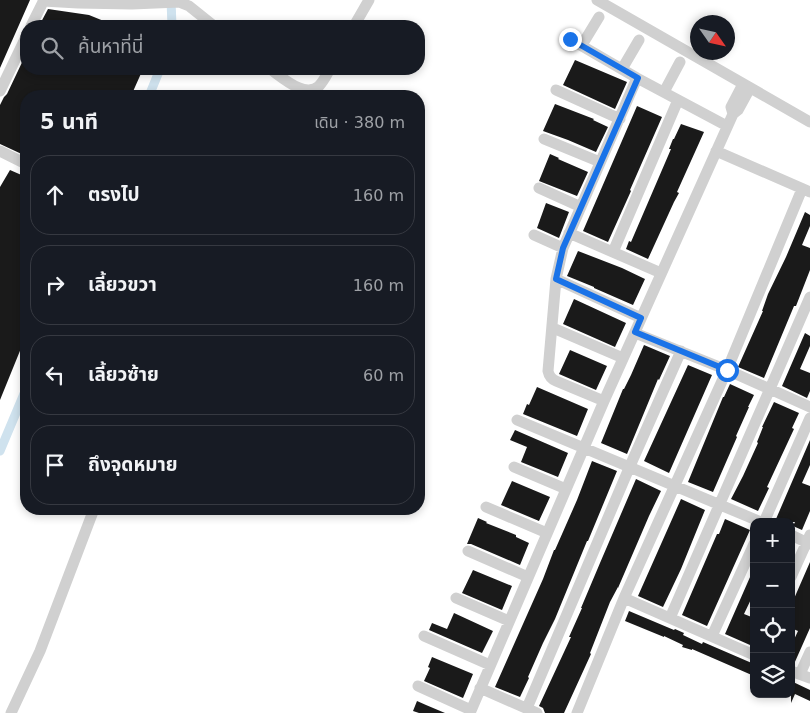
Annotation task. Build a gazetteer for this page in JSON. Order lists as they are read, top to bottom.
{
  "north": "bottom right",
  "page": {
    "search": "ค้นหาที่นี่",
    "heading": ["5 นาที", "เดิน · 380 m"],
    "list": [
      ["ตรงไป", "160 m"],
      ["เลี้ยวขวา", "160 m"],
      ["เลี้ยวซ้าย", "60 m"],
      "ถึงจุดหมาย"
    ],
    "map_buttons": ["+", "−"]
  }
}
